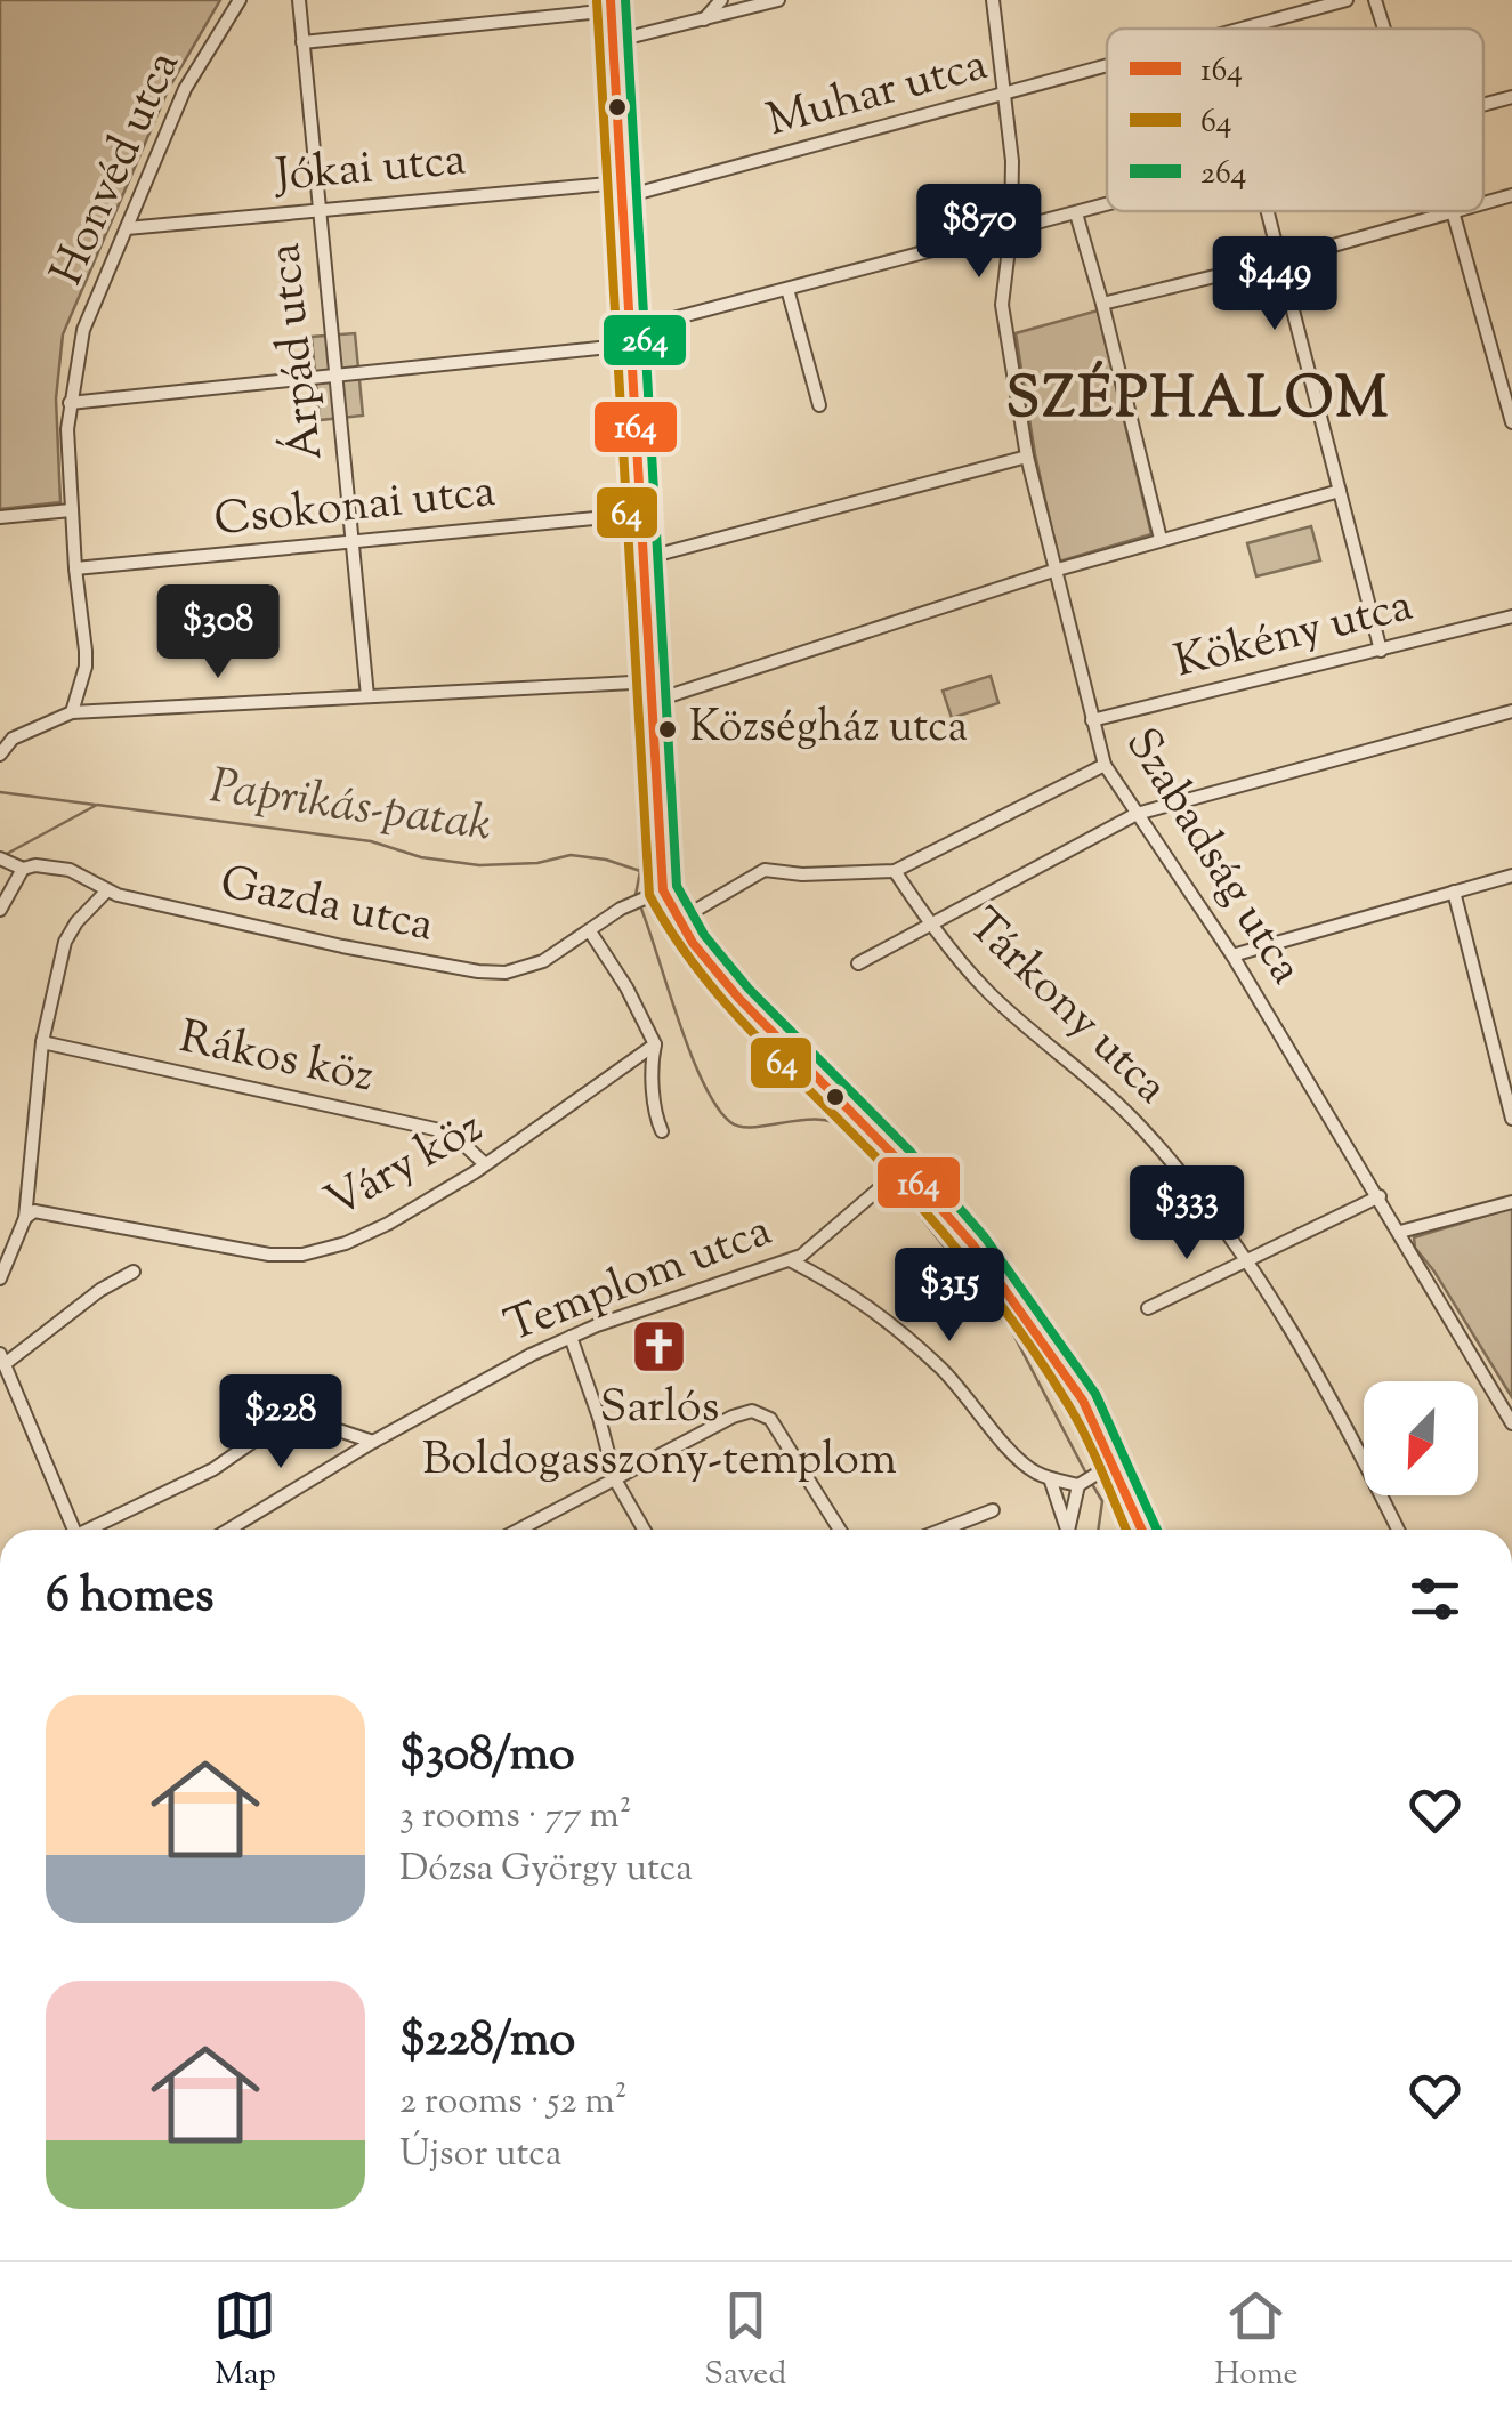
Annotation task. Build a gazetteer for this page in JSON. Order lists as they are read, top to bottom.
{
  "streets": {
    "street": [
      "Muhar utca",
      "Honvéd utca",
      "Jókai utca",
      "Árpád utca",
      "Csokonai utca",
      "Kökény utca",
      "Szabadság utca",
      "Gazda utca",
      "Tárkony utca",
      "Rákos köz",
      "Váry köz",
      "Templom utca"
    ]
  },
  "crossings": [
    ["Muhar utca", "Jókai utca"],
    ["Muhar utca", "Szabadság utca"],
    ["Honvéd utca", "Jókai utca"],
    ["Honvéd utca", "Csokonai utca"],
    ["Jókai utca", "Árpád utca"],
    ["Árpád utca", "Csokonai utca"],
    ["Kökény utca", "Szabadság utca"],
    ["Rákos köz", "Váry köz"]
  ],
  "districts": ["SZÉPHALOM"],
  "water": ["Paprikás-patak"],
  "places": {
    "other": ["Községház utca"],
    "church": ["Sarlós Boldogasszony-templom"]
  },
  "lines": ["transit line 164", "transit line 264", "transit line 64"],
  "legend": ["164", "64", "264"],
  "north": "bottom left",
  "page": {
    "price": [
      "$870",
      "$449",
      "$308",
      "$333",
      "$315",
      "$228"
    ],
    "heading": "6 homes",
    "list": [
      {
        "name": "$308/mo",
        "note": "3 rooms · 77 m² · Dózsa György utca"
      },
      {
        "name": "$228/mo",
        "note": "2 rooms · 52 m² · Újsor utca"
      }
    ],
    "tabs": ["Map", "Saved", "Home"]
  }
}
